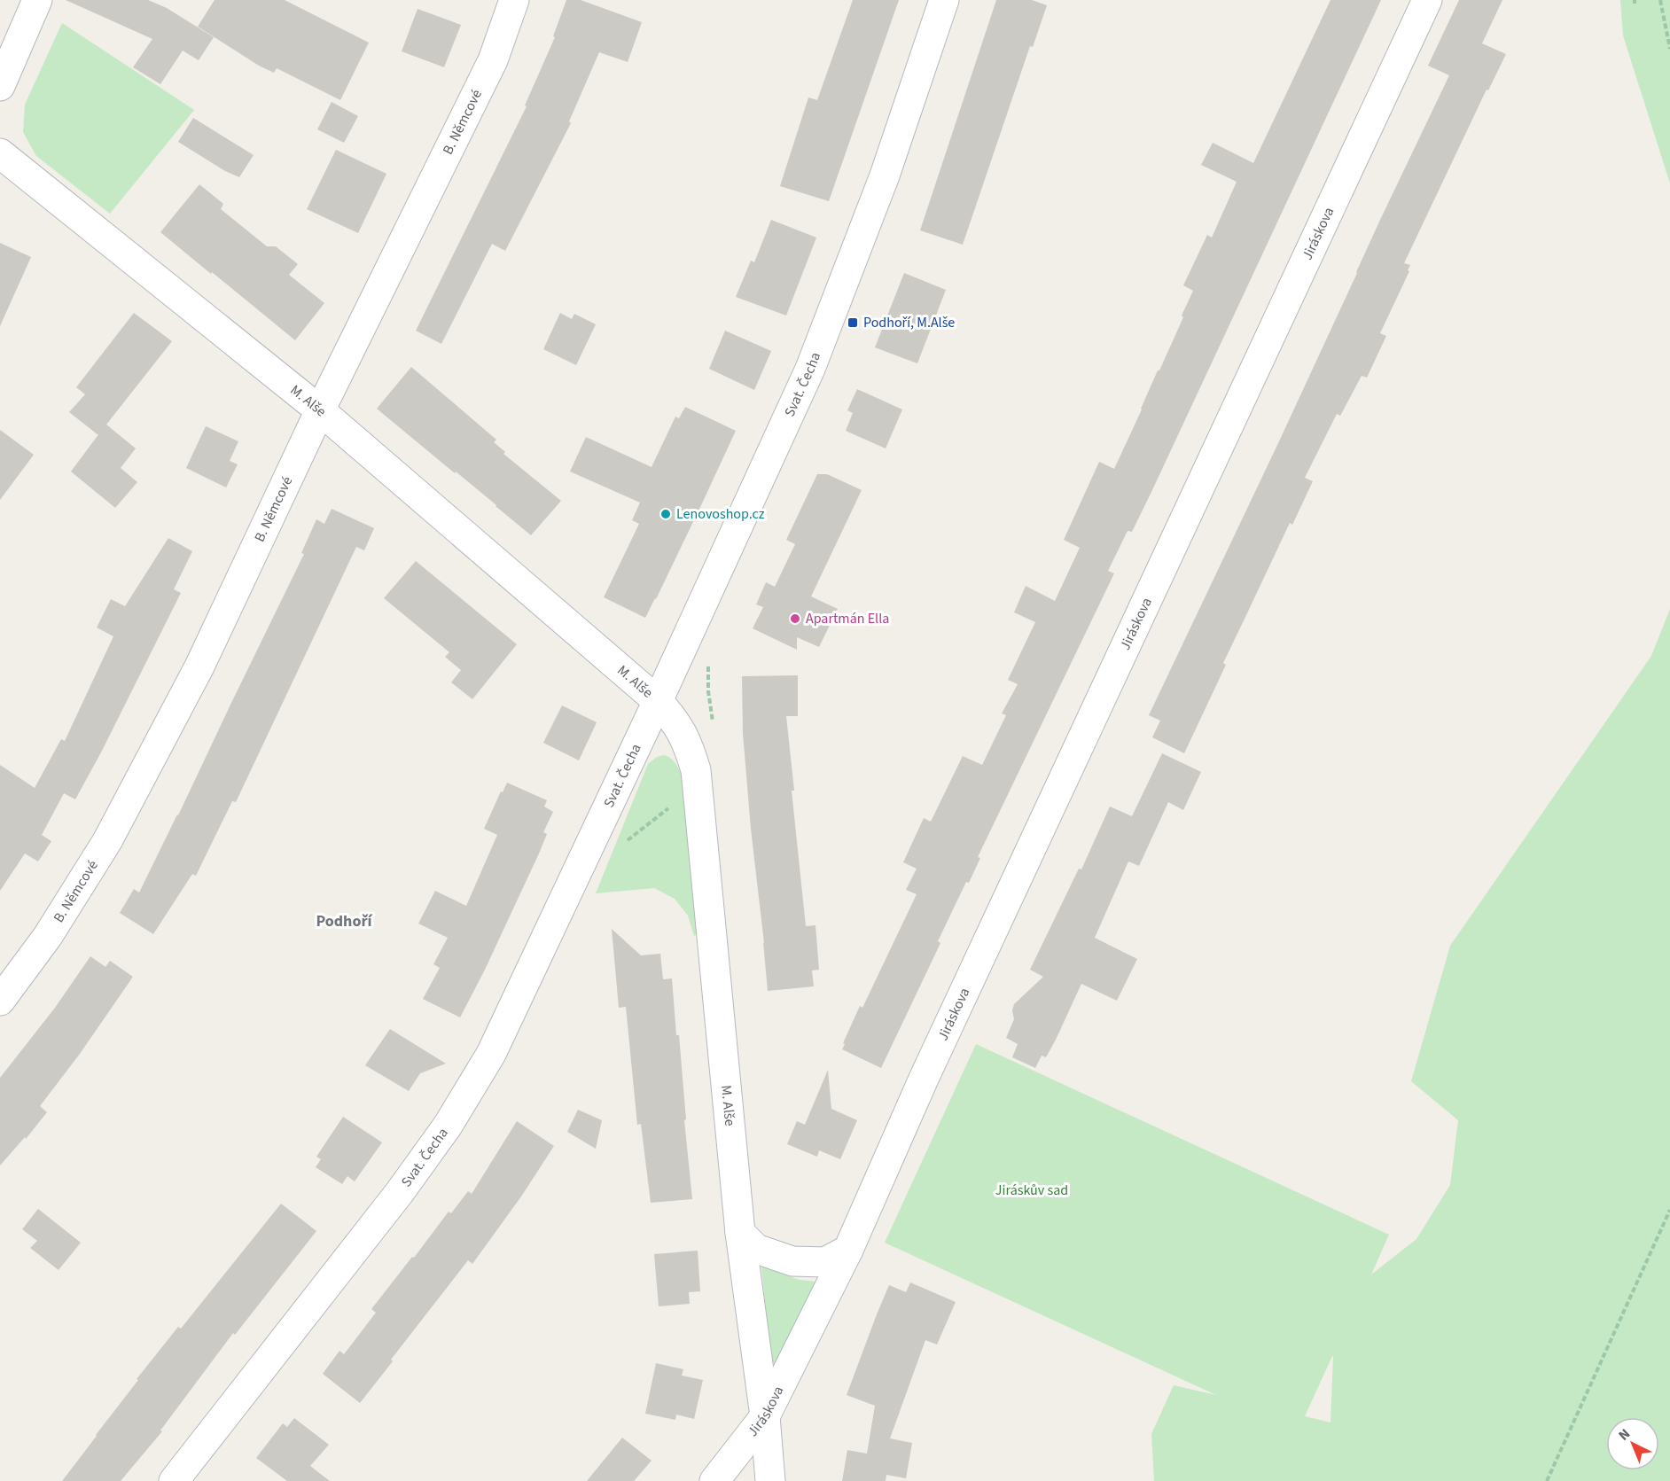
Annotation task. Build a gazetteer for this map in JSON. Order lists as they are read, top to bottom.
{
  "streets": {
    "street": [
      "B. Němcové",
      "Jiráskova",
      "Svat. Čecha",
      "M. Alše"
    ]
  },
  "crossings": [
    ["B. Němcové", "M. Alše"],
    ["Jiráskova", "M. Alše"],
    ["Svat. Čecha", "M. Alše"]
  ],
  "districts": ["Podhoří"],
  "parks": ["Jiráskův sad"],
  "places": {
    "transit": ["Podhoří, M.Alše"],
    "other": ["Lenovoshop.cz", "Apartmán Ella"]
  },
  "north": "top left"
}
